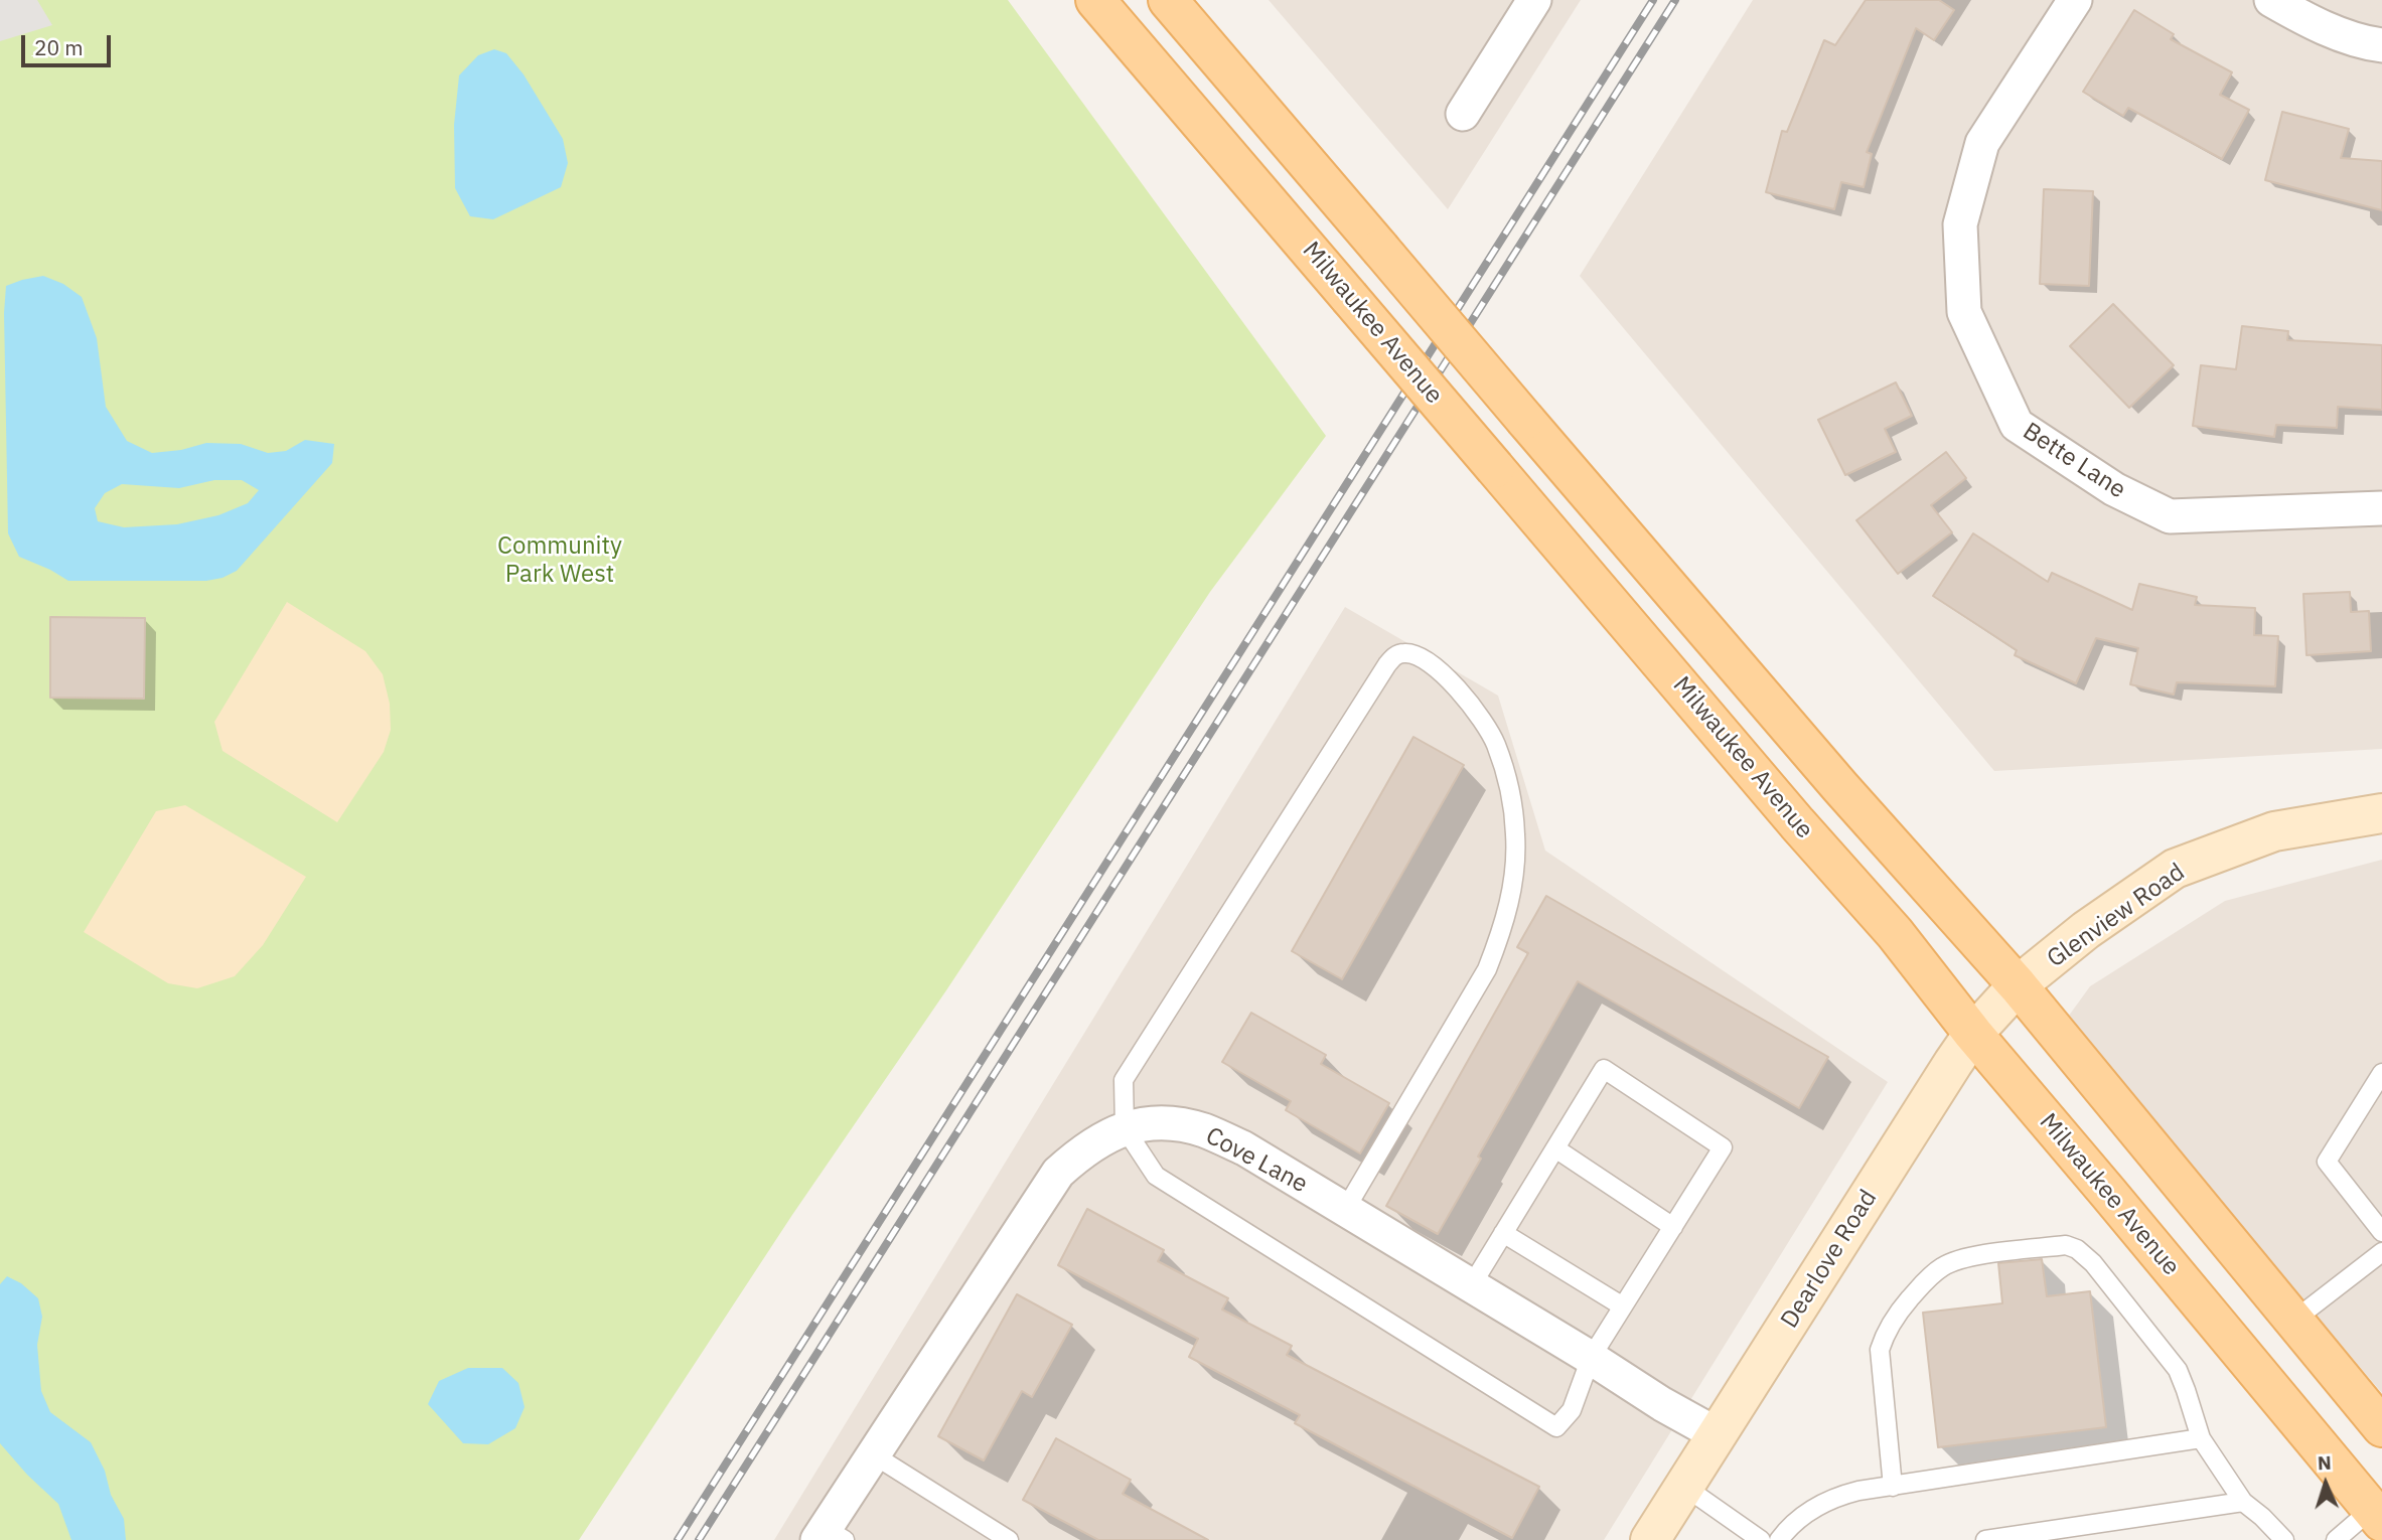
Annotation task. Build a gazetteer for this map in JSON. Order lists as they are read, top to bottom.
{
  "streets": {
    "main road": ["Milwaukee Avenue", "Glenview Road", "Dearlove Road"],
    "street": ["Bette Lane", "Cove Lane"]
  },
  "crossings": [
    ["Milwaukee Avenue", "Dearlove Road"],
    ["Glenview Road", "Dearlove Road"],
    ["Cove Lane", "Dearlove Road"]
  ],
  "parks": ["Community Park West"],
  "scale_bar": "20 m",
  "north": "top"
}
